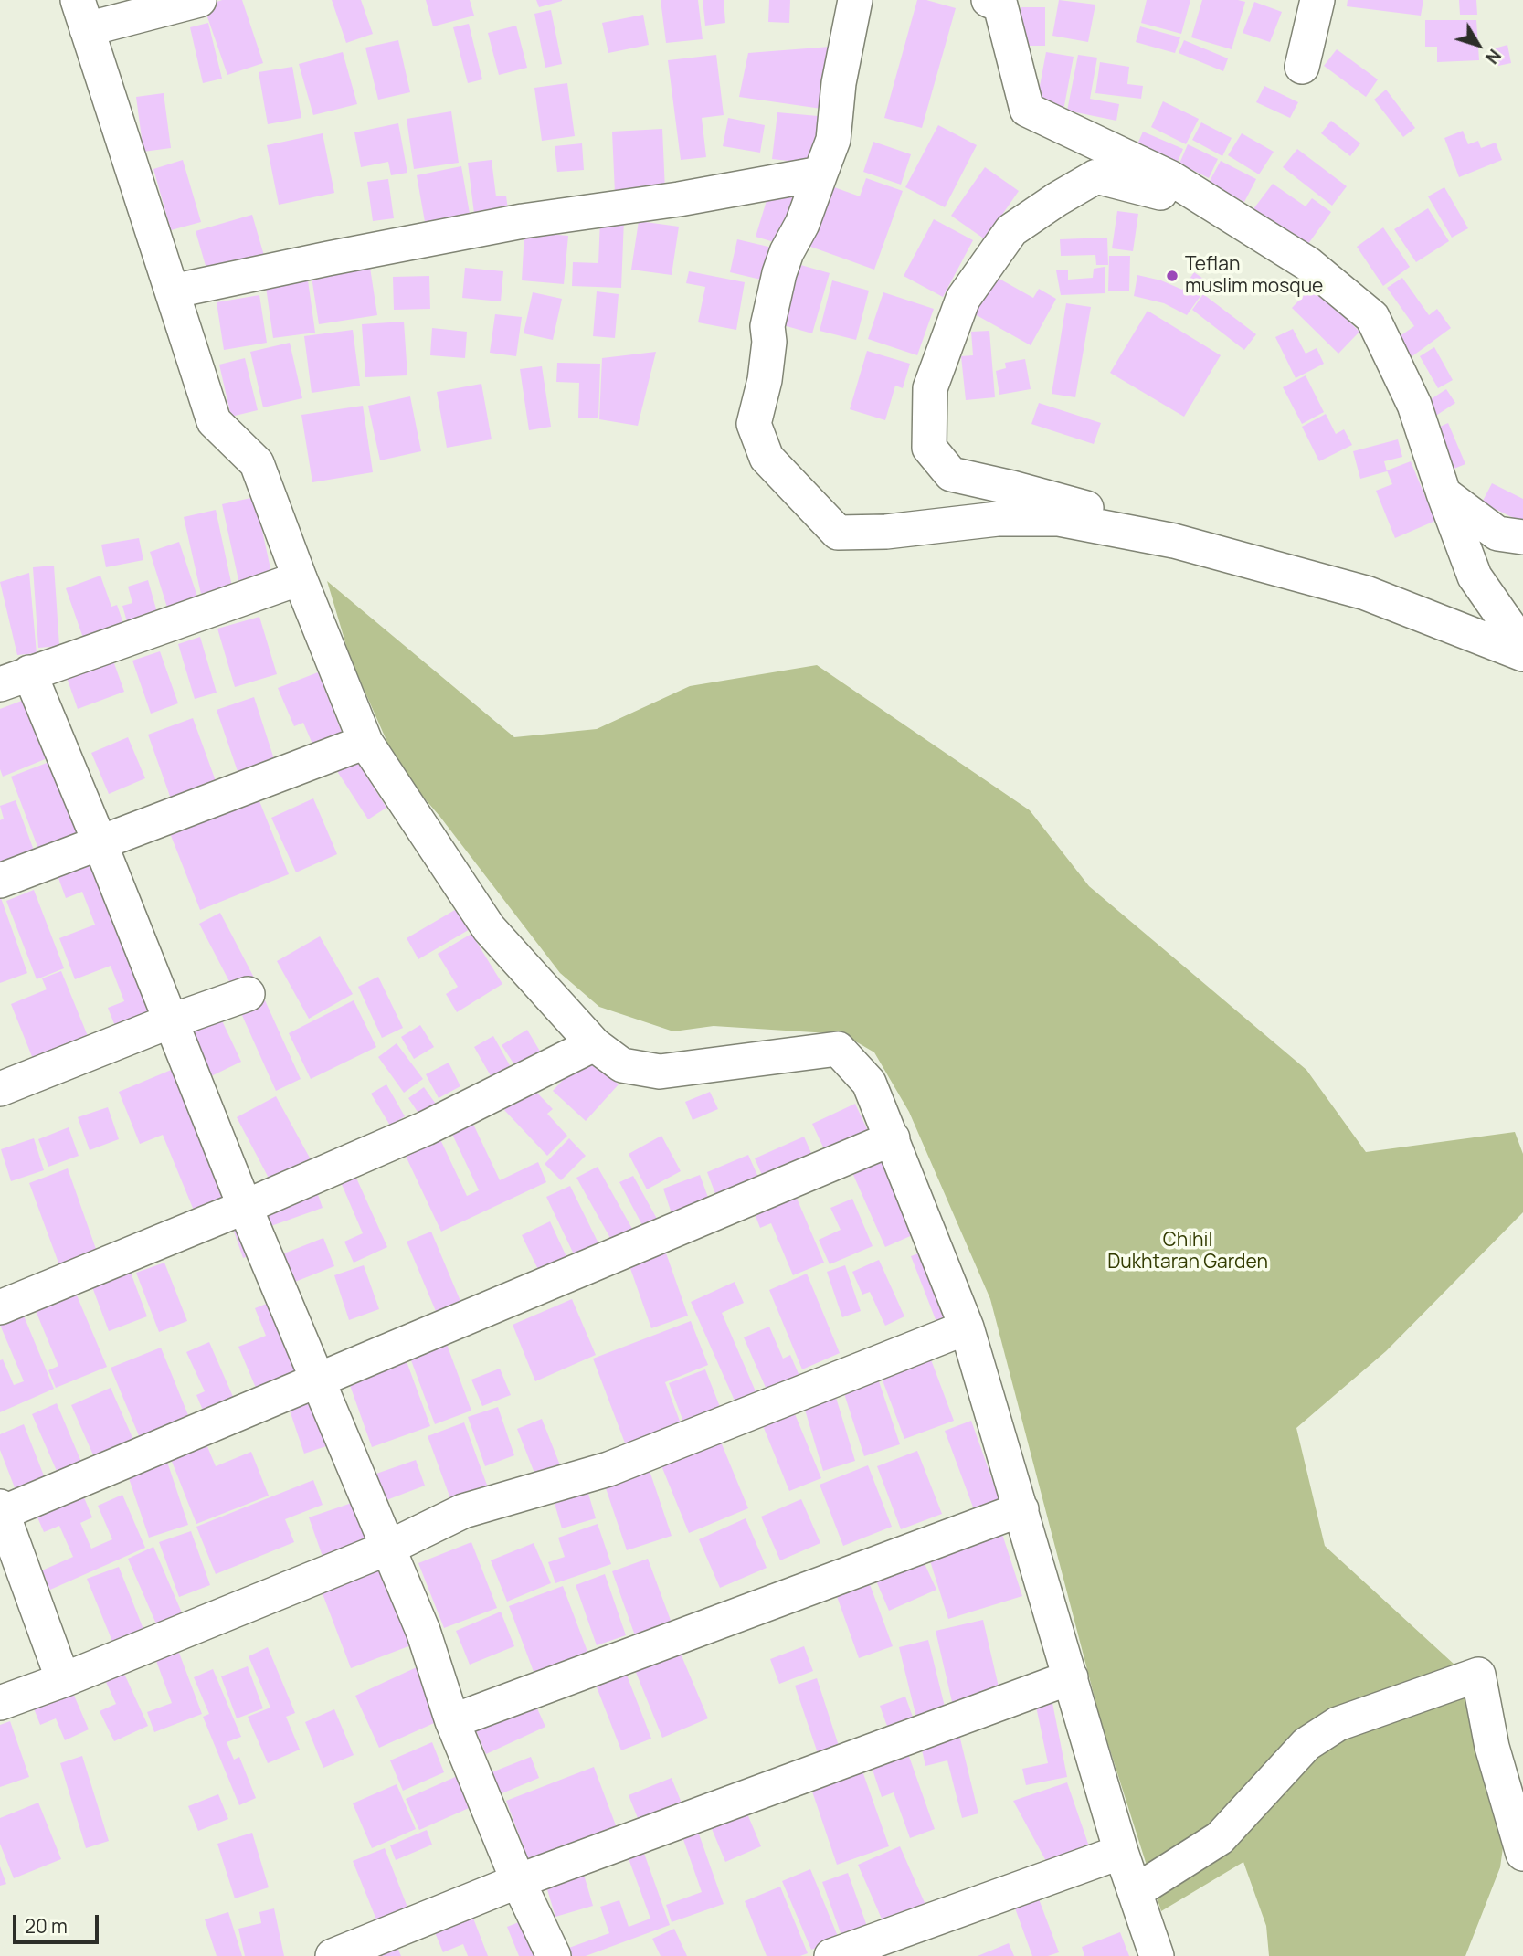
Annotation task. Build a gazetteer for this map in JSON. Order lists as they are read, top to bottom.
{
  "parks": ["Chihil Dukhtaran Garden"],
  "places": ["Teflan muslim mosque"],
  "scale_bar": "20 m",
  "north": "bottom right"
}
